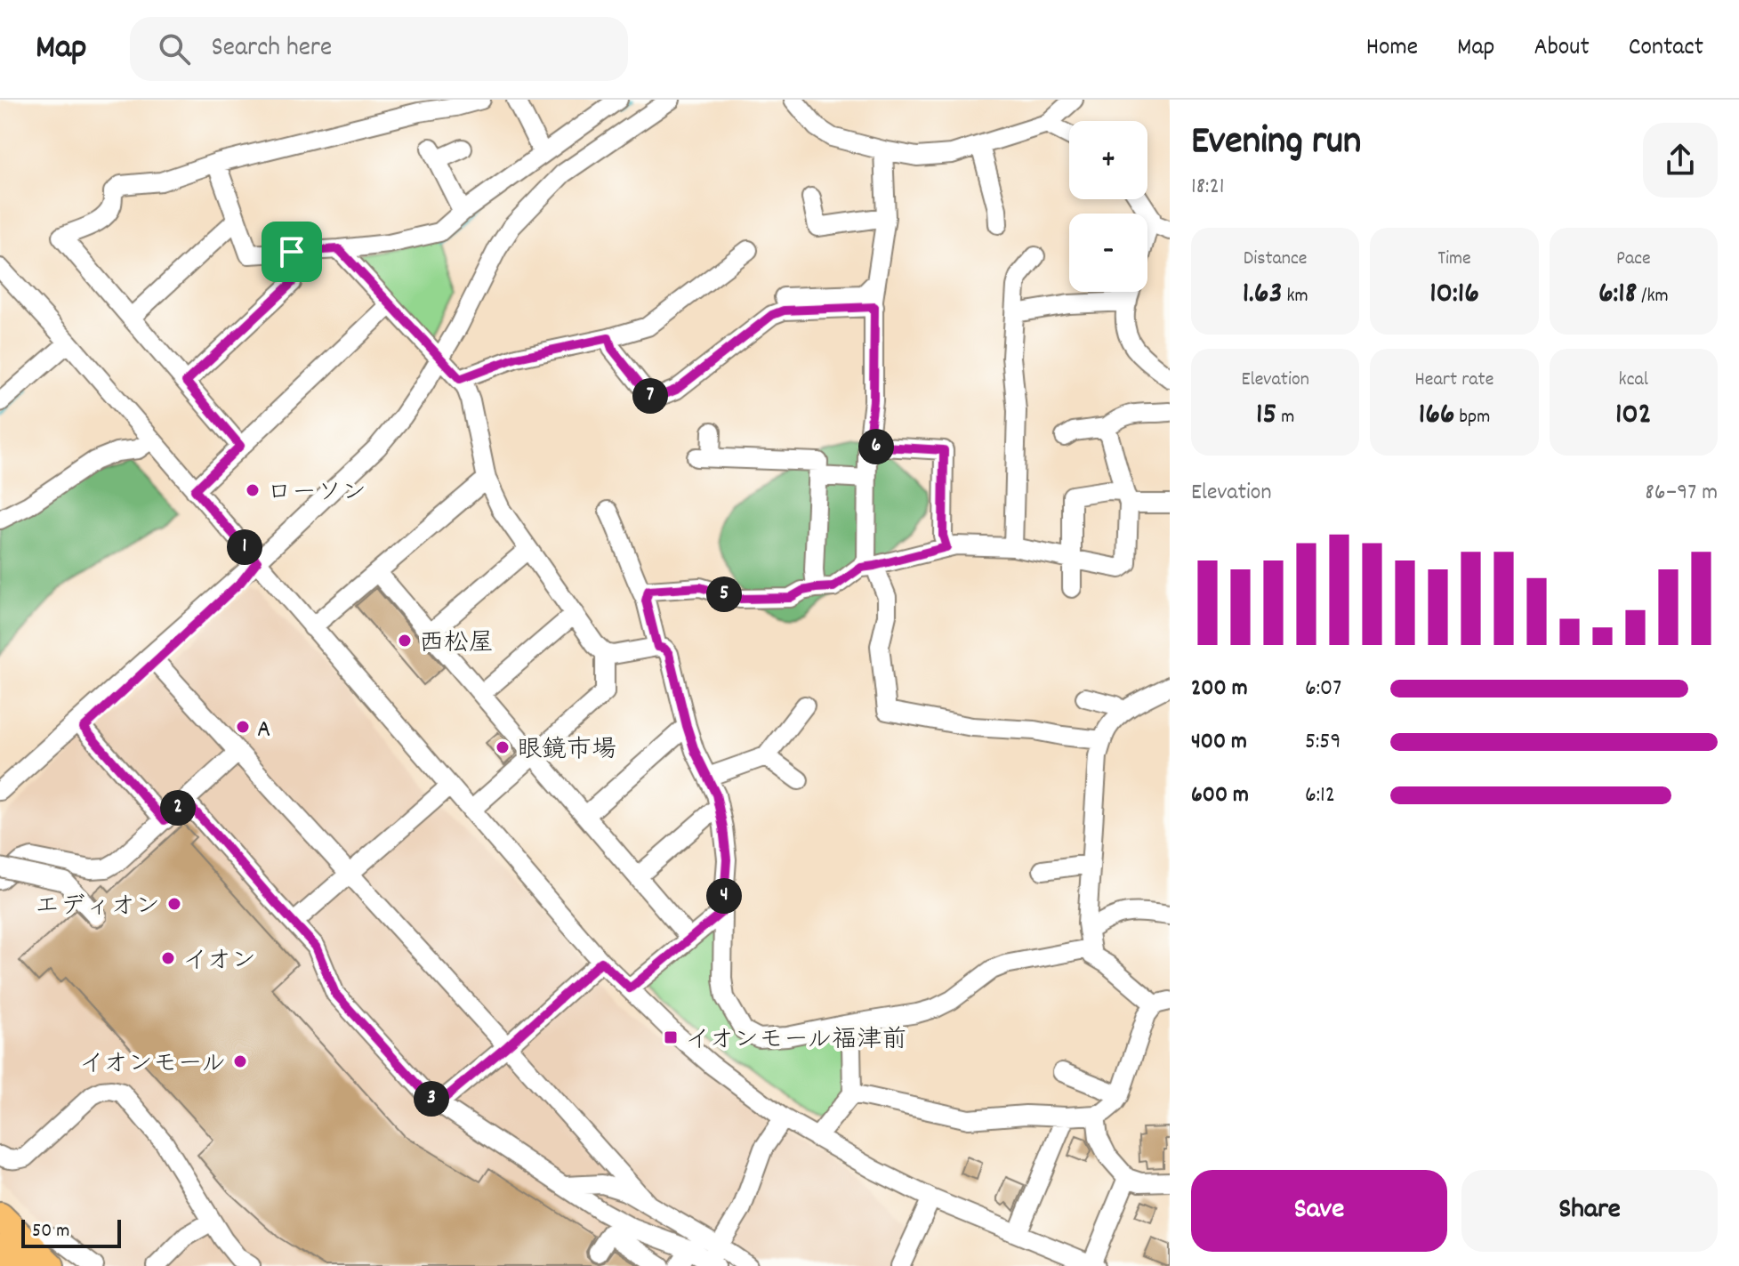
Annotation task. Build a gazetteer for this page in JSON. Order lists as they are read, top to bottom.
{
  "places": {
    "other": [
      "ローソン",
      "西松屋",
      "A",
      "眼鏡市場",
      "エディオン",
      "イオン",
      "イオンモール"
    ],
    "transit": ["イオンモール福津前"]
  },
  "scale_bar": "50 m",
  "page": {
    "header": "Map",
    "search": "Search here",
    "nav": [
      "Home",
      "Map",
      "About",
      "Contact"
    ],
    "heading": ["Evening run", "18:21"],
    "map_buttons": ["+", "−"],
    "stats": [
      ["Distance", "1.63 km"],
      ["Time", "10:16"],
      ["Pace", "6:18 /km"],
      ["Elevation", "15 m"],
      ["Heart rate", "166 bpm"],
      ["kcal", "102"]
    ],
    "pins": [
      "7",
      "6",
      "1",
      "5",
      "2",
      "4",
      "3"
    ],
    "chart": ["Elevation", "86–97 m"],
    "list": [
      {
        "name": "200 m",
        "note": "6:07"
      },
      {
        "name": "400 m",
        "note": "5:59"
      },
      {
        "name": "600 m",
        "note": "6:12"
      }
    ],
    "buttons": ["Save", "Share"],
    "scale": "50 m"
  }
}
